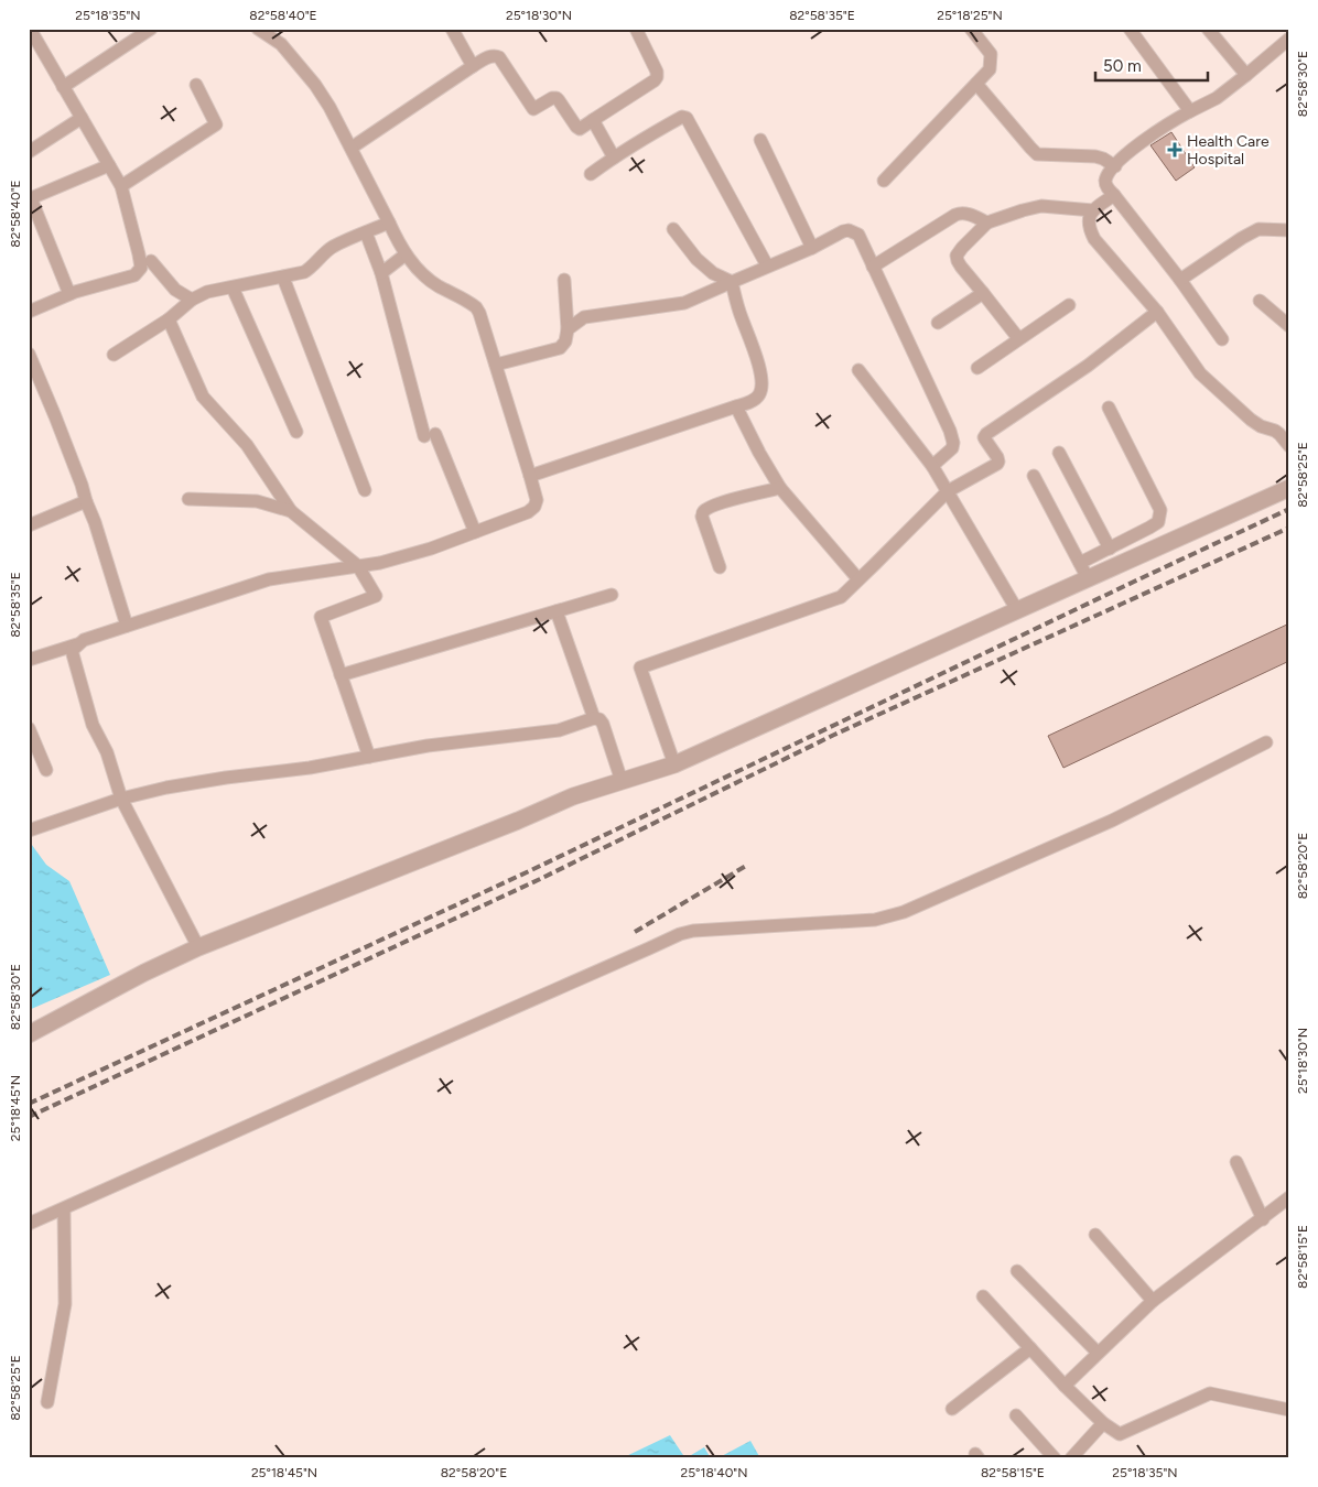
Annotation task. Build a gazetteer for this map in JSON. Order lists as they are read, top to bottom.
{
  "places": {
    "health": ["Health Care Hospital"]
  },
  "scale_bar": "50 m",
  "coordinates": [
    "25°18'35\"N",
    "82°58'40\"E",
    "25°18'30\"N",
    "82°58'35\"E",
    "25°18'25\"N",
    "82°58'30\"E",
    "82°58'25\"E",
    "82°58'20\"E",
    "25°18'45\"N",
    "82°58'15\"E",
    "25°18'40\"N"
  ]
}
